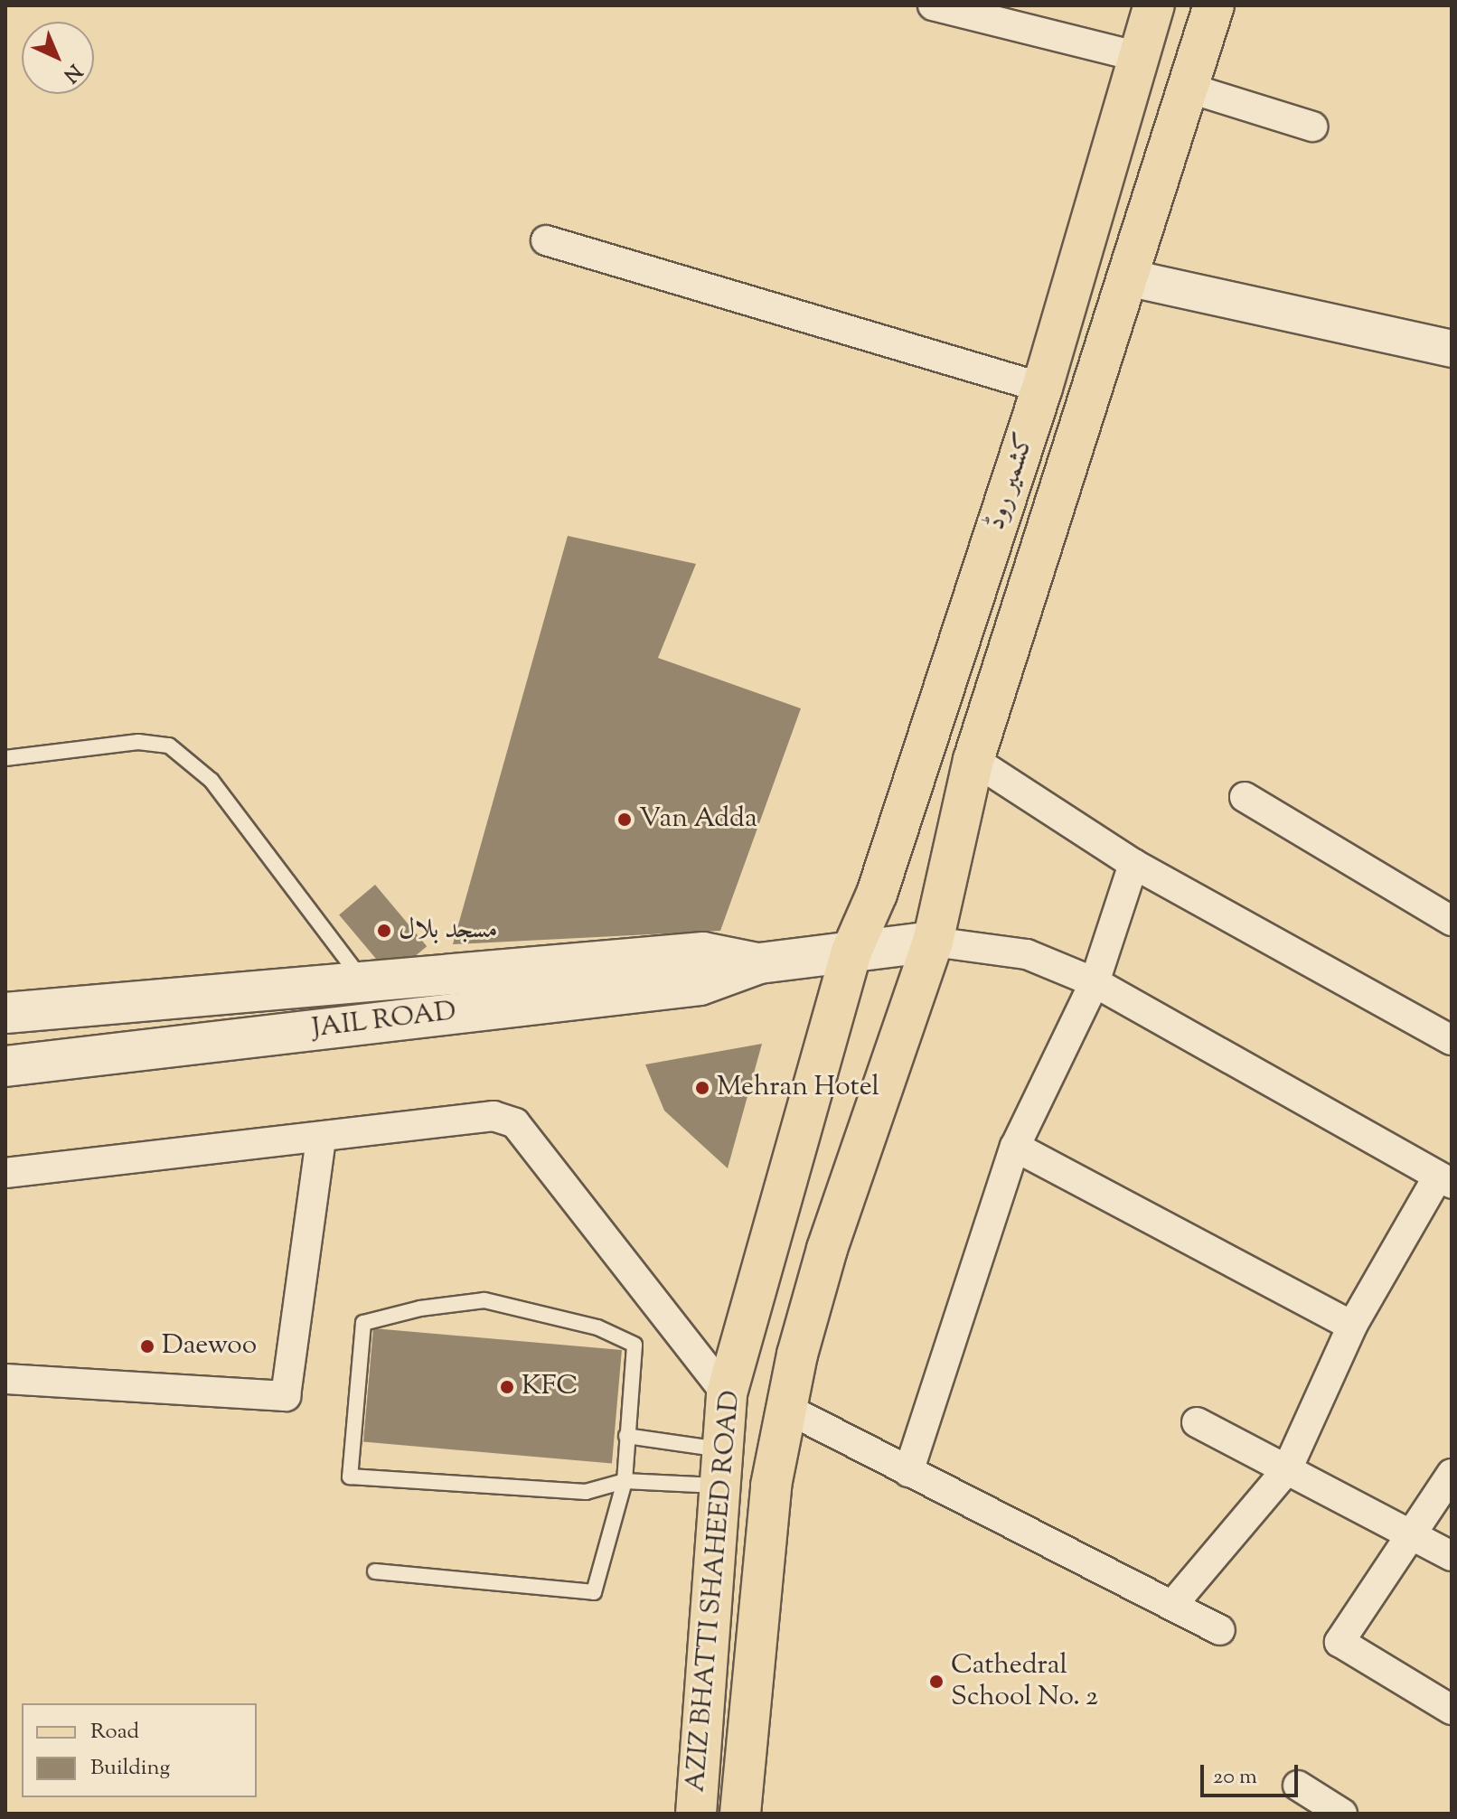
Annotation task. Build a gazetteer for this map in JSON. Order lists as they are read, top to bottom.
{
  "streets": {
    "main road": ["کشمیر روڈ", "JAIL ROAD", "AZIZ BHATTI SHAHEED ROAD"]
  },
  "crossings": [
    ["کشمیر روڈ", "JAIL ROAD"],
    ["کشمیر روڈ", "AZIZ BHATTI SHAHEED ROAD"],
    ["JAIL ROAD", "AZIZ BHATTI SHAHEED ROAD"]
  ],
  "places": [
    "Van Adda",
    "مسجد بلال",
    "Mehran Hotel",
    "Daewoo",
    "KFC",
    "Cathedral School No. 2"
  ],
  "legend": ["Road", "Building"],
  "scale_bar": "20 m",
  "north": "bottom right"
}
